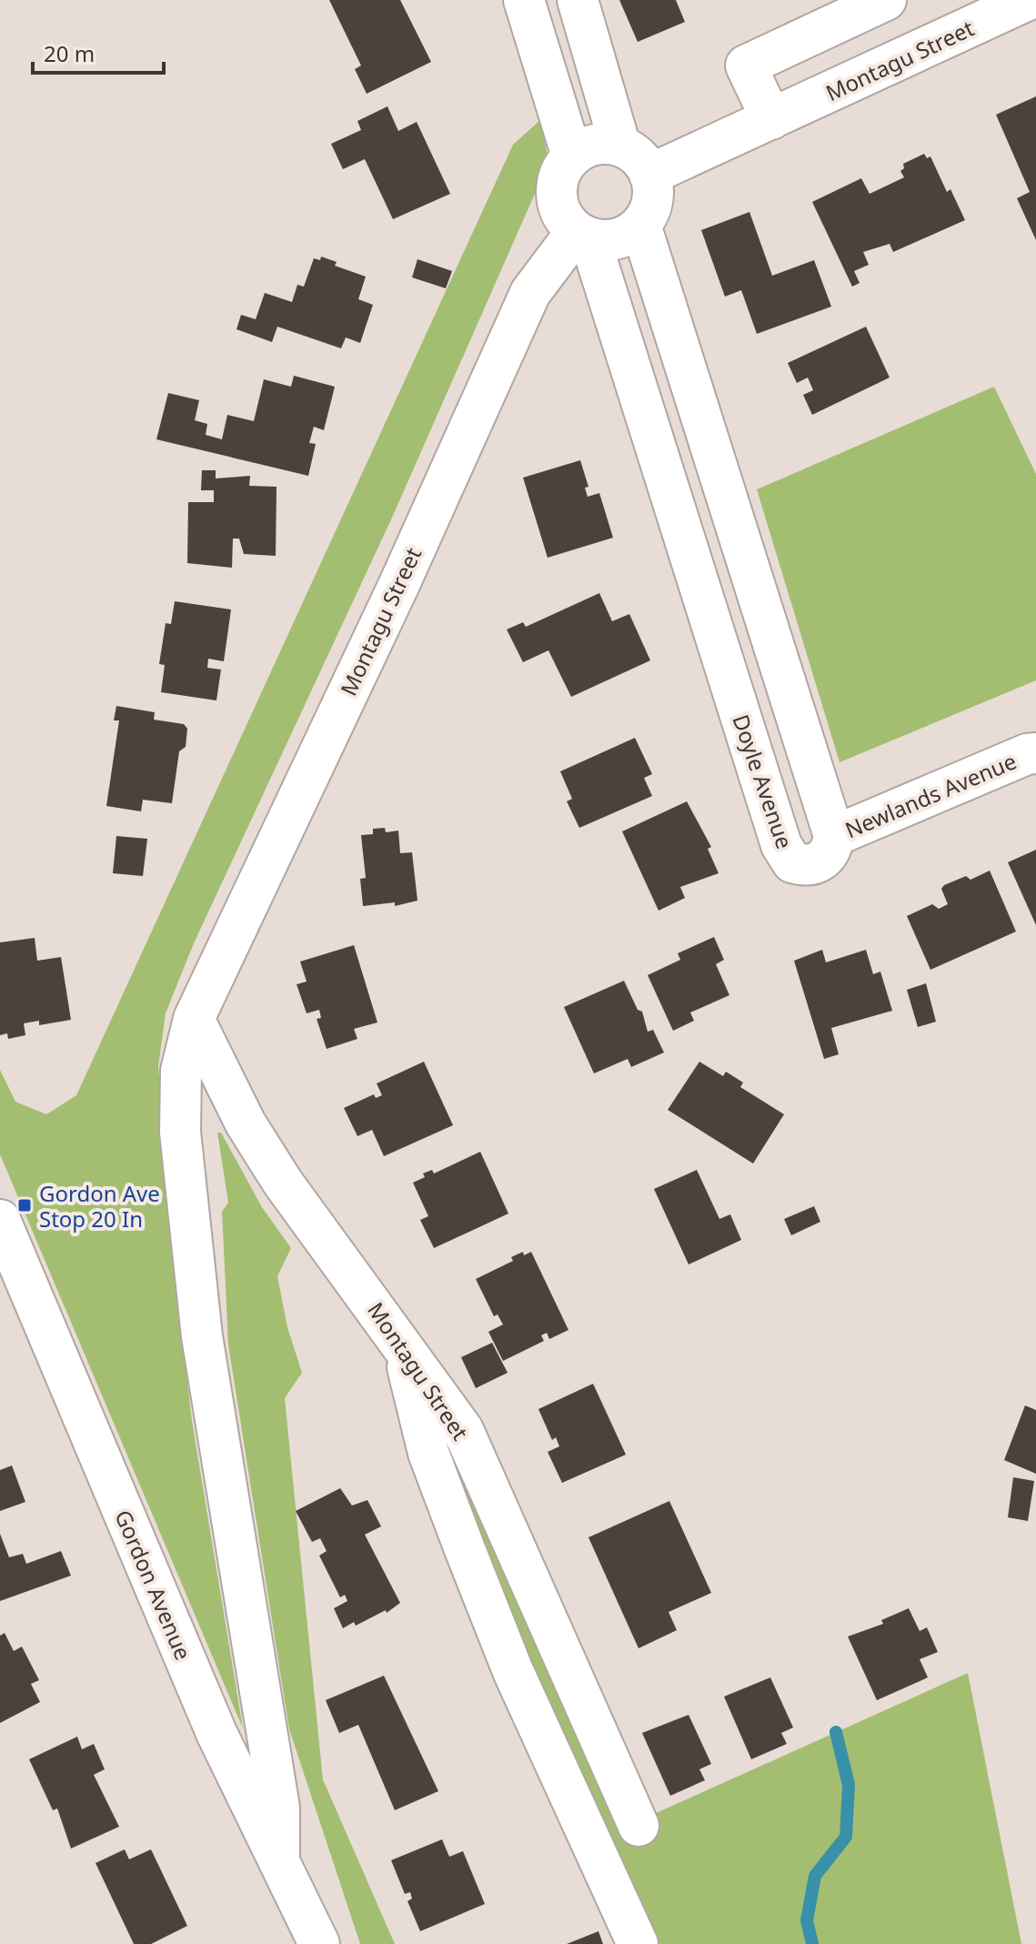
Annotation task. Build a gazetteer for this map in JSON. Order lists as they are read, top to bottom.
{
  "streets": {
    "street": [
      "Montagu Street",
      "Doyle Avenue",
      "Newlands Avenue",
      "Gordon Avenue"
    ]
  },
  "crossings": [
    ["Montagu Street", "Doyle Avenue"],
    ["Montagu Street", "Gordon Avenue"],
    ["Doyle Avenue", "Newlands Avenue"]
  ],
  "places": {
    "transit": ["Gordon Ave Stop 20 In"]
  },
  "scale_bar": "20 m"
}
